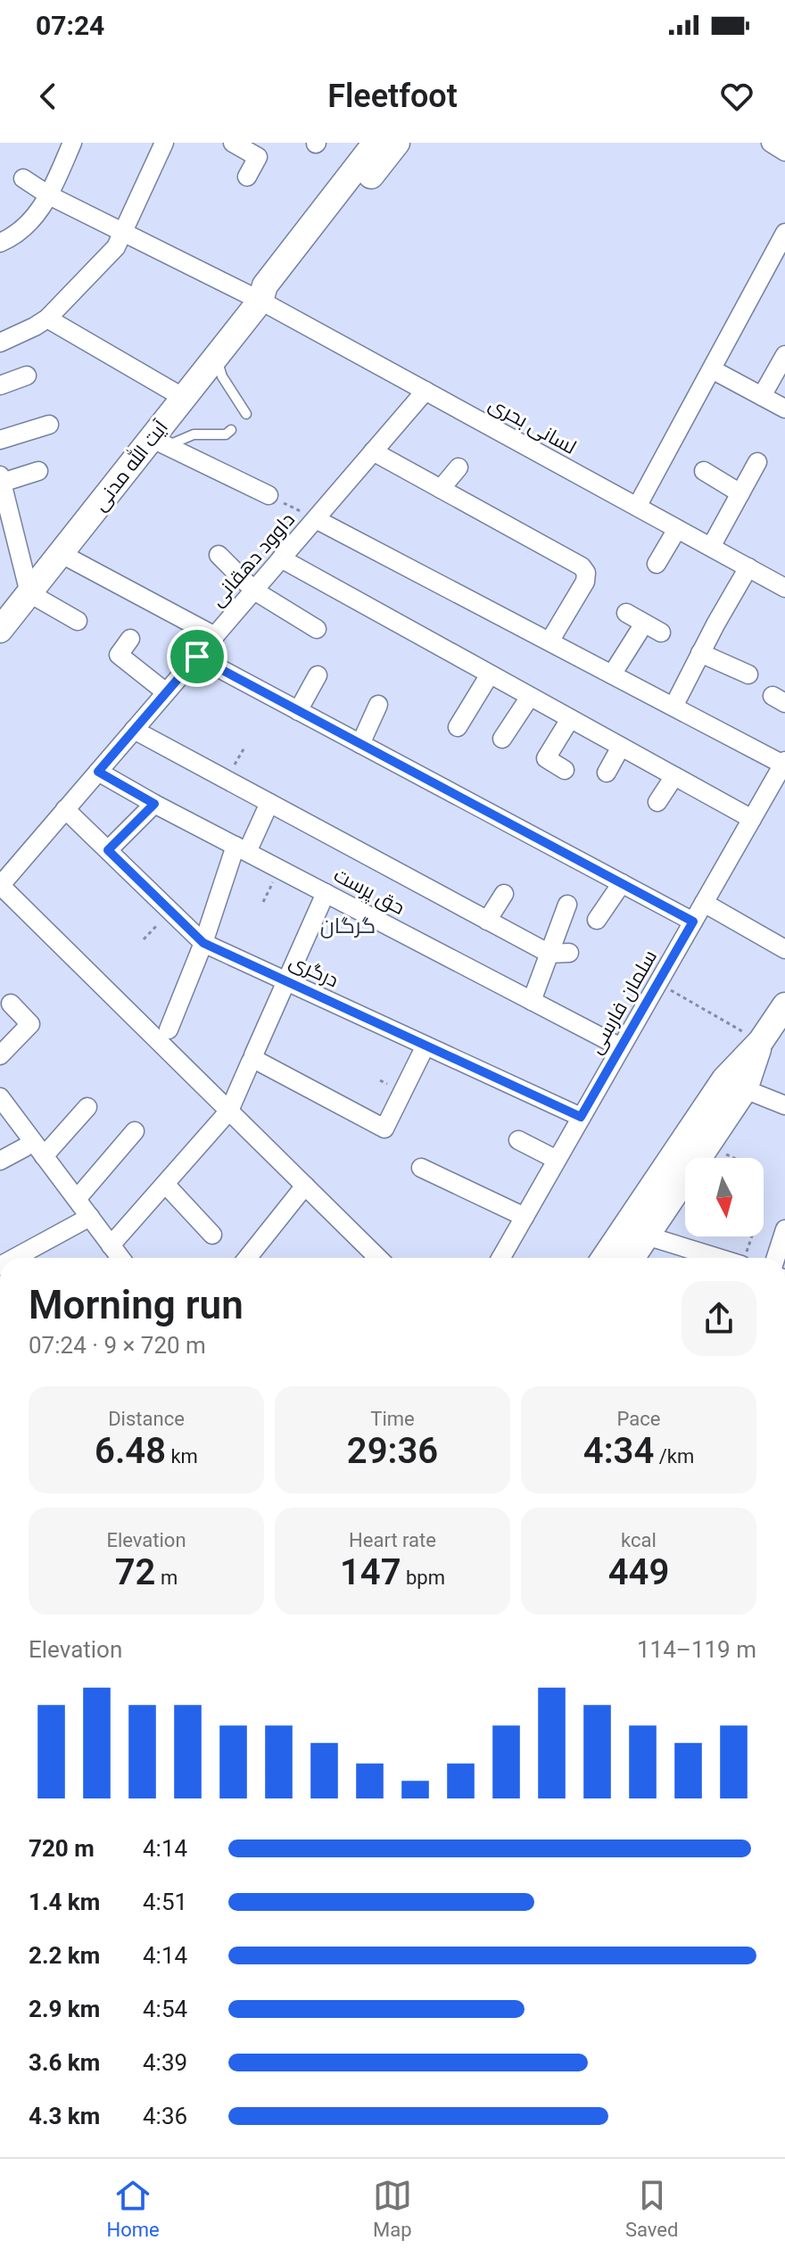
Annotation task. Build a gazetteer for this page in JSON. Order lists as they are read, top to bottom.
{
  "streets": {
    "main road": ["آیت الله مدنی"],
    "street": [
      "لسانی بحری",
      "داوود دهقانی",
      "حق پرست",
      "درگری",
      "سلمان فارسی"
    ]
  },
  "crossings": [
    ["لسانی بحری", "آیت الله مدنی"],
    ["لسانی بحری", "داوود دهقانی"],
    ["داوود دهقانی", "حق پرست"],
    ["داوود دهقانی", "درگری"],
    ["حق پرست", "سلمان فارسی"],
    ["درگری", "سلمان فارسی"]
  ],
  "districts": ["گرگان"],
  "north": "bottom",
  "page": {
    "status": "07:24",
    "header": "Fleetfoot",
    "heading": ["Morning run", "07:24 · 9 × 720 m"],
    "stats": [
      ["Distance", "6.48 km"],
      ["Time", "29:36"],
      ["Pace", "4:34 /km"],
      ["Elevation", "72 m"],
      ["Heart rate", "147 bpm"],
      ["kcal", "449"]
    ],
    "chart": ["Elevation", "114–119 m"],
    "list": [
      {
        "name": "720 m",
        "note": "4:14"
      },
      {
        "name": "1.4 km",
        "note": "4:51"
      },
      {
        "name": "2.2 km",
        "note": "4:14"
      },
      {
        "name": "2.9 km",
        "note": "4:54"
      },
      {
        "name": "3.6 km",
        "note": "4:39"
      },
      {
        "name": "4.3 km",
        "note": "4:36"
      }
    ],
    "tabs": ["Home", "Map", "Saved"]
  }
}
